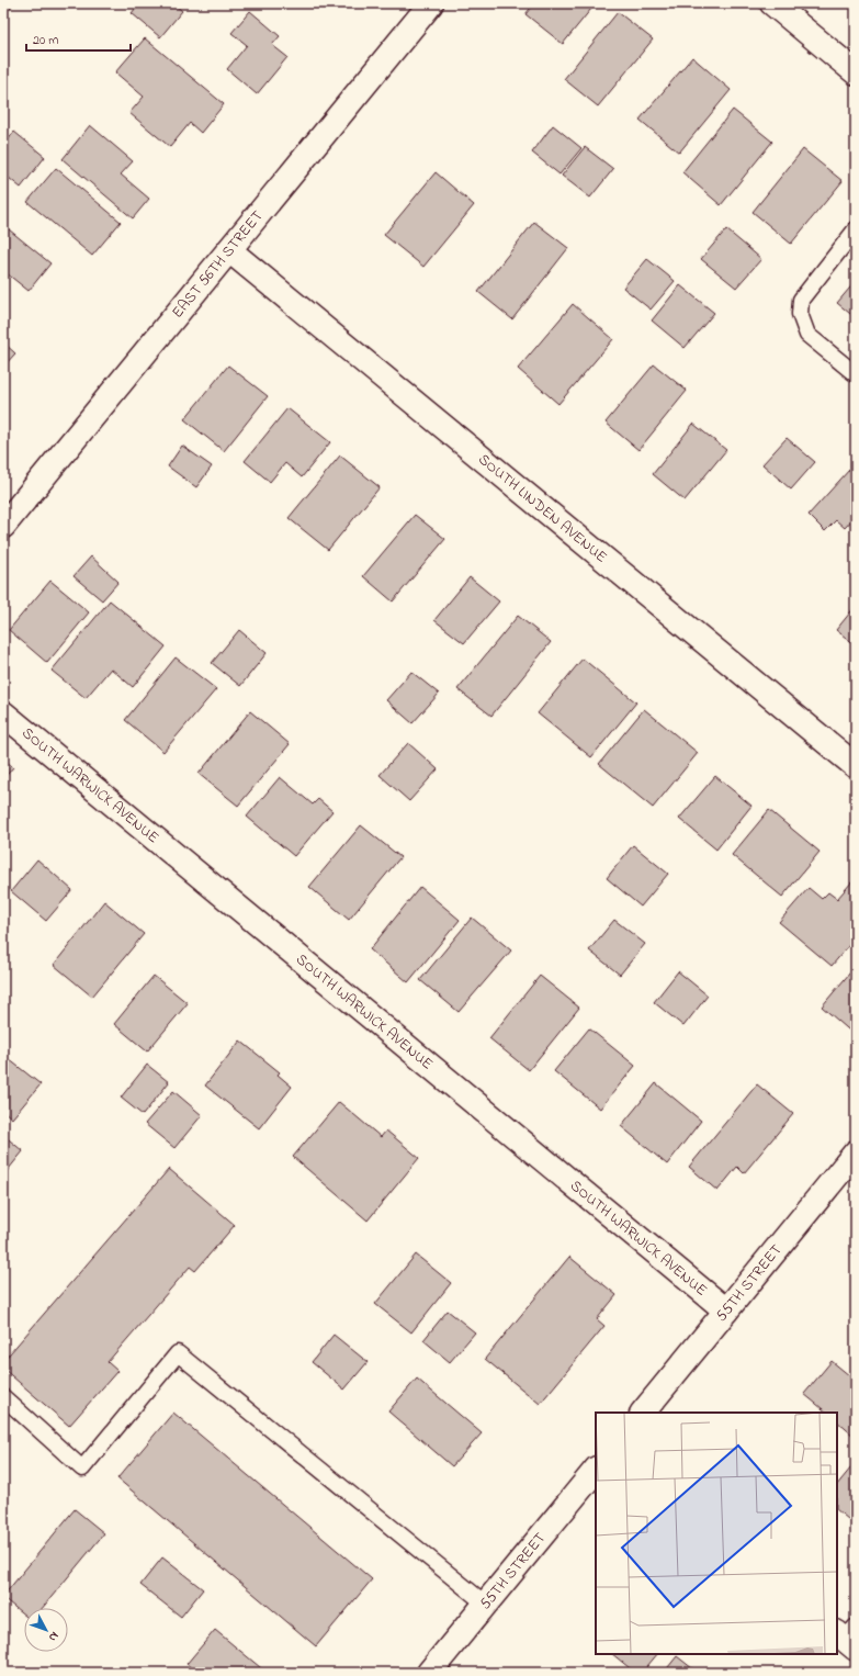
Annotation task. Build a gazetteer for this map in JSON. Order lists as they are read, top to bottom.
{
  "streets": {
    "street": [
      "EAST 56TH STREET",
      "SOUTH LINDEN AVENUE",
      "SOUTH WARWICK AVENUE",
      "55TH STREET"
    ]
  },
  "crossings": [
    ["EAST 56TH STREET", "SOUTH LINDEN AVENUE"],
    ["SOUTH WARWICK AVENUE", "55TH STREET"]
  ],
  "scale_bar": "20 m",
  "north": "bottom right"
}
